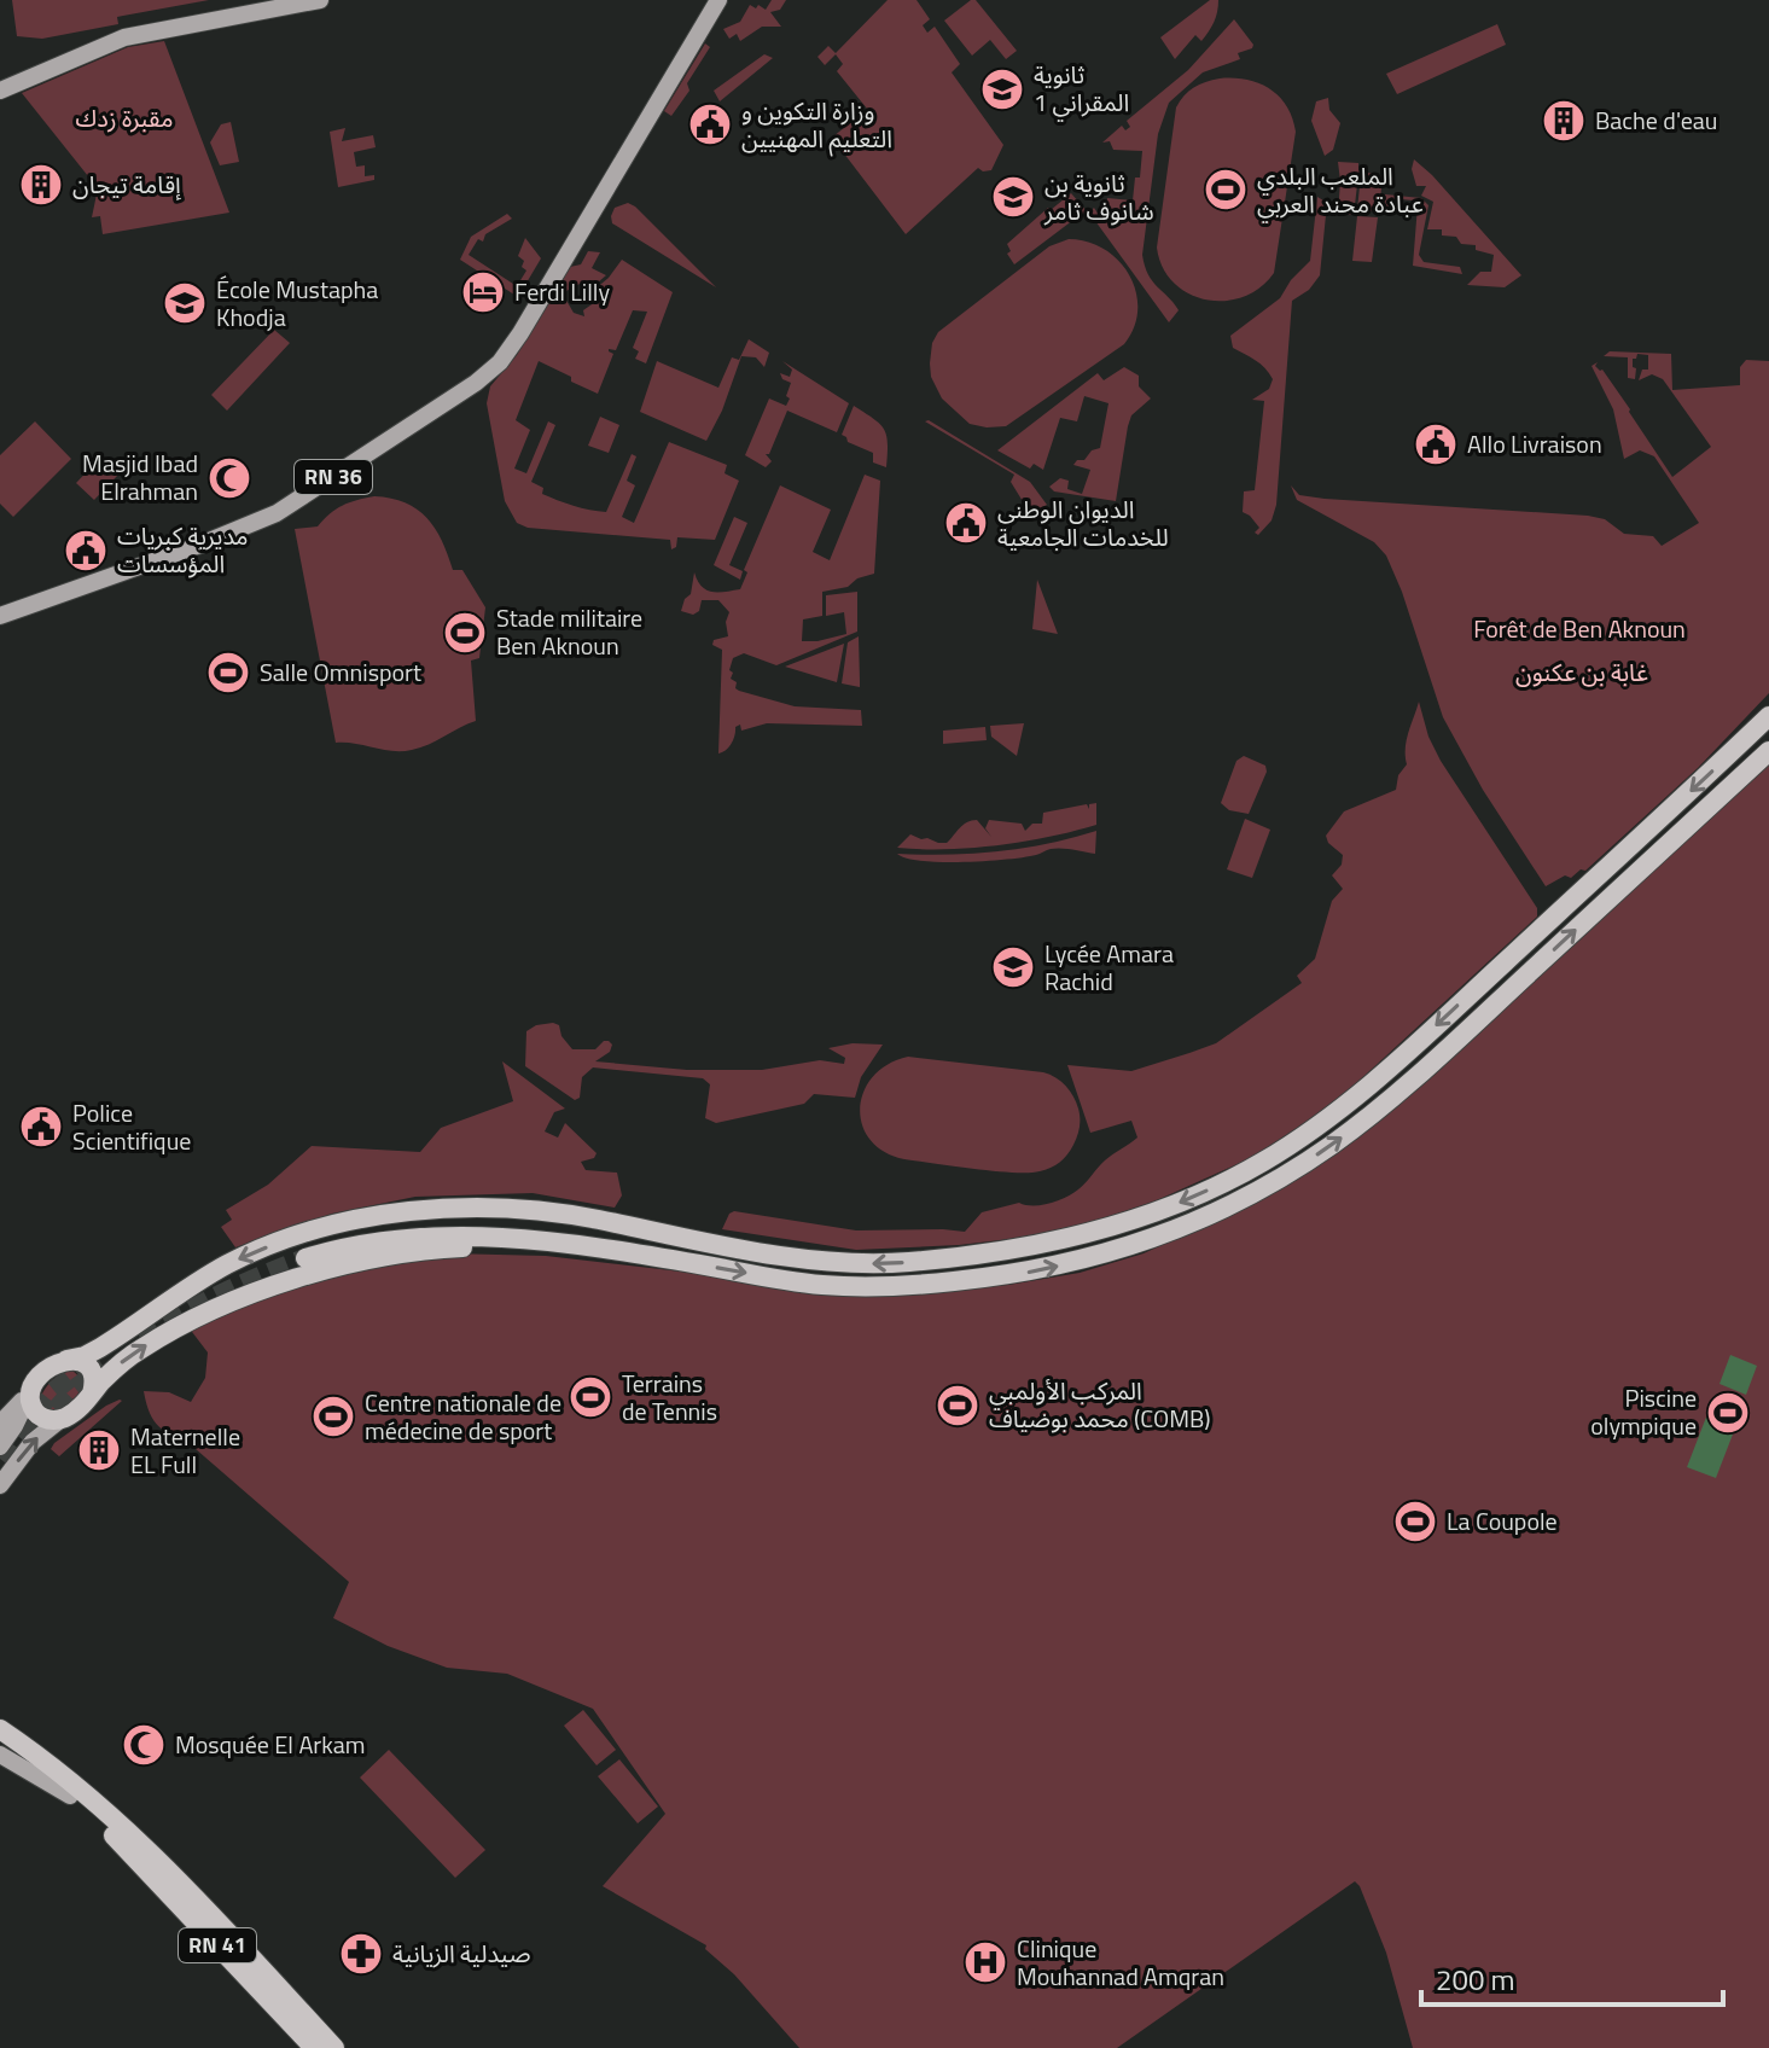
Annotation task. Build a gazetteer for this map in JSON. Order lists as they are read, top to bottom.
{
  "streets": {
    "highway": ["RN 41"],
    "main road": ["RN 36"]
  },
  "parks": ["مقبرة زدك", "Forêt de Ben Aknoun", "غابة بن عكنون"],
  "places": {
    "school or university": [
      "ثانوية المقراني 1",
      "ثانوية بن شانوف ثامر",
      "École Mustapha Khodja",
      "Lycée Amara Rachid"
    ],
    "building": ["Bache d'eau", "إقامة تيجان", "Maternelle EL Full"],
    "public building": [
      "وزارة التكوين و التعليم المهنيين",
      "Allo Livraison",
      "الديوان الوطني للخدمات الجامعية",
      "مديرية كبريات المؤسسات",
      "Police Scientifique"
    ],
    "sports": [
      "الملعب البلدي عبادة محند العربي",
      "Stade militaire Ben Aknoun",
      "Salle Omnisport",
      "Terrains de Tennis",
      "المركب الأولمبي محمد بوضياف (COMB)",
      "Piscine olympique",
      "Centre nationale de médecine de sport",
      "La Coupole"
    ],
    "hotel": ["Ferdi Lilly"],
    "mosque": ["Masjid Ibad Elrahman", "Mosquée El Arkam"],
    "pharmacy": ["صيدلية الزيانية"],
    "hospital": ["Clinique Mouhannad Amqran"]
  },
  "scale_bar": "200 m"
}
